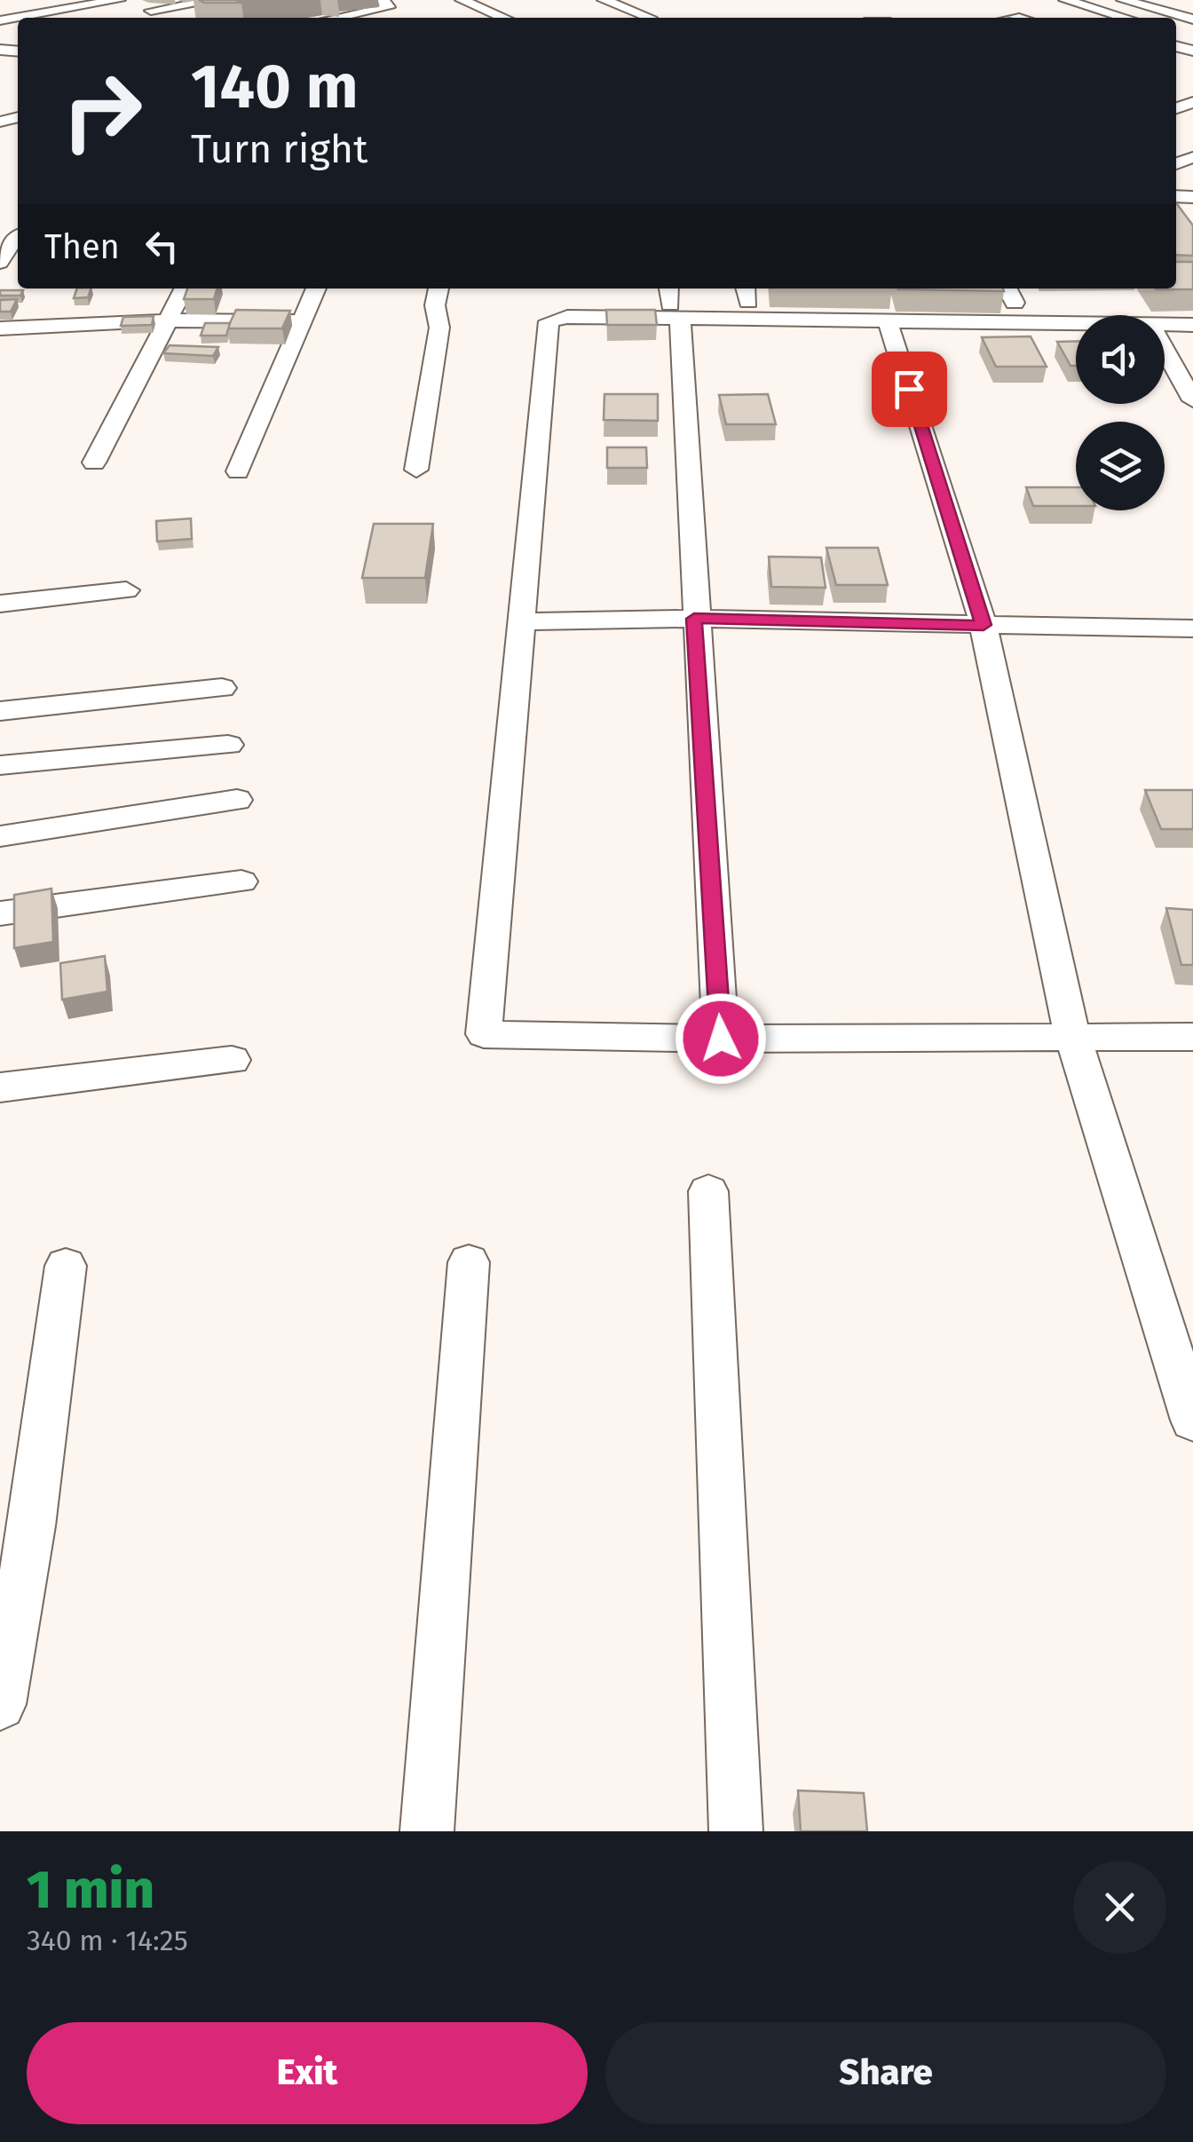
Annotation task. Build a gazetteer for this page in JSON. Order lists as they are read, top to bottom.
{
  "page": {
    "turn": ["140 m", "Turn right"],
    "then": "Then",
    "heading": ["1 min", "340 m · 14:25"],
    "buttons": ["Exit", "Share"]
  }
}
